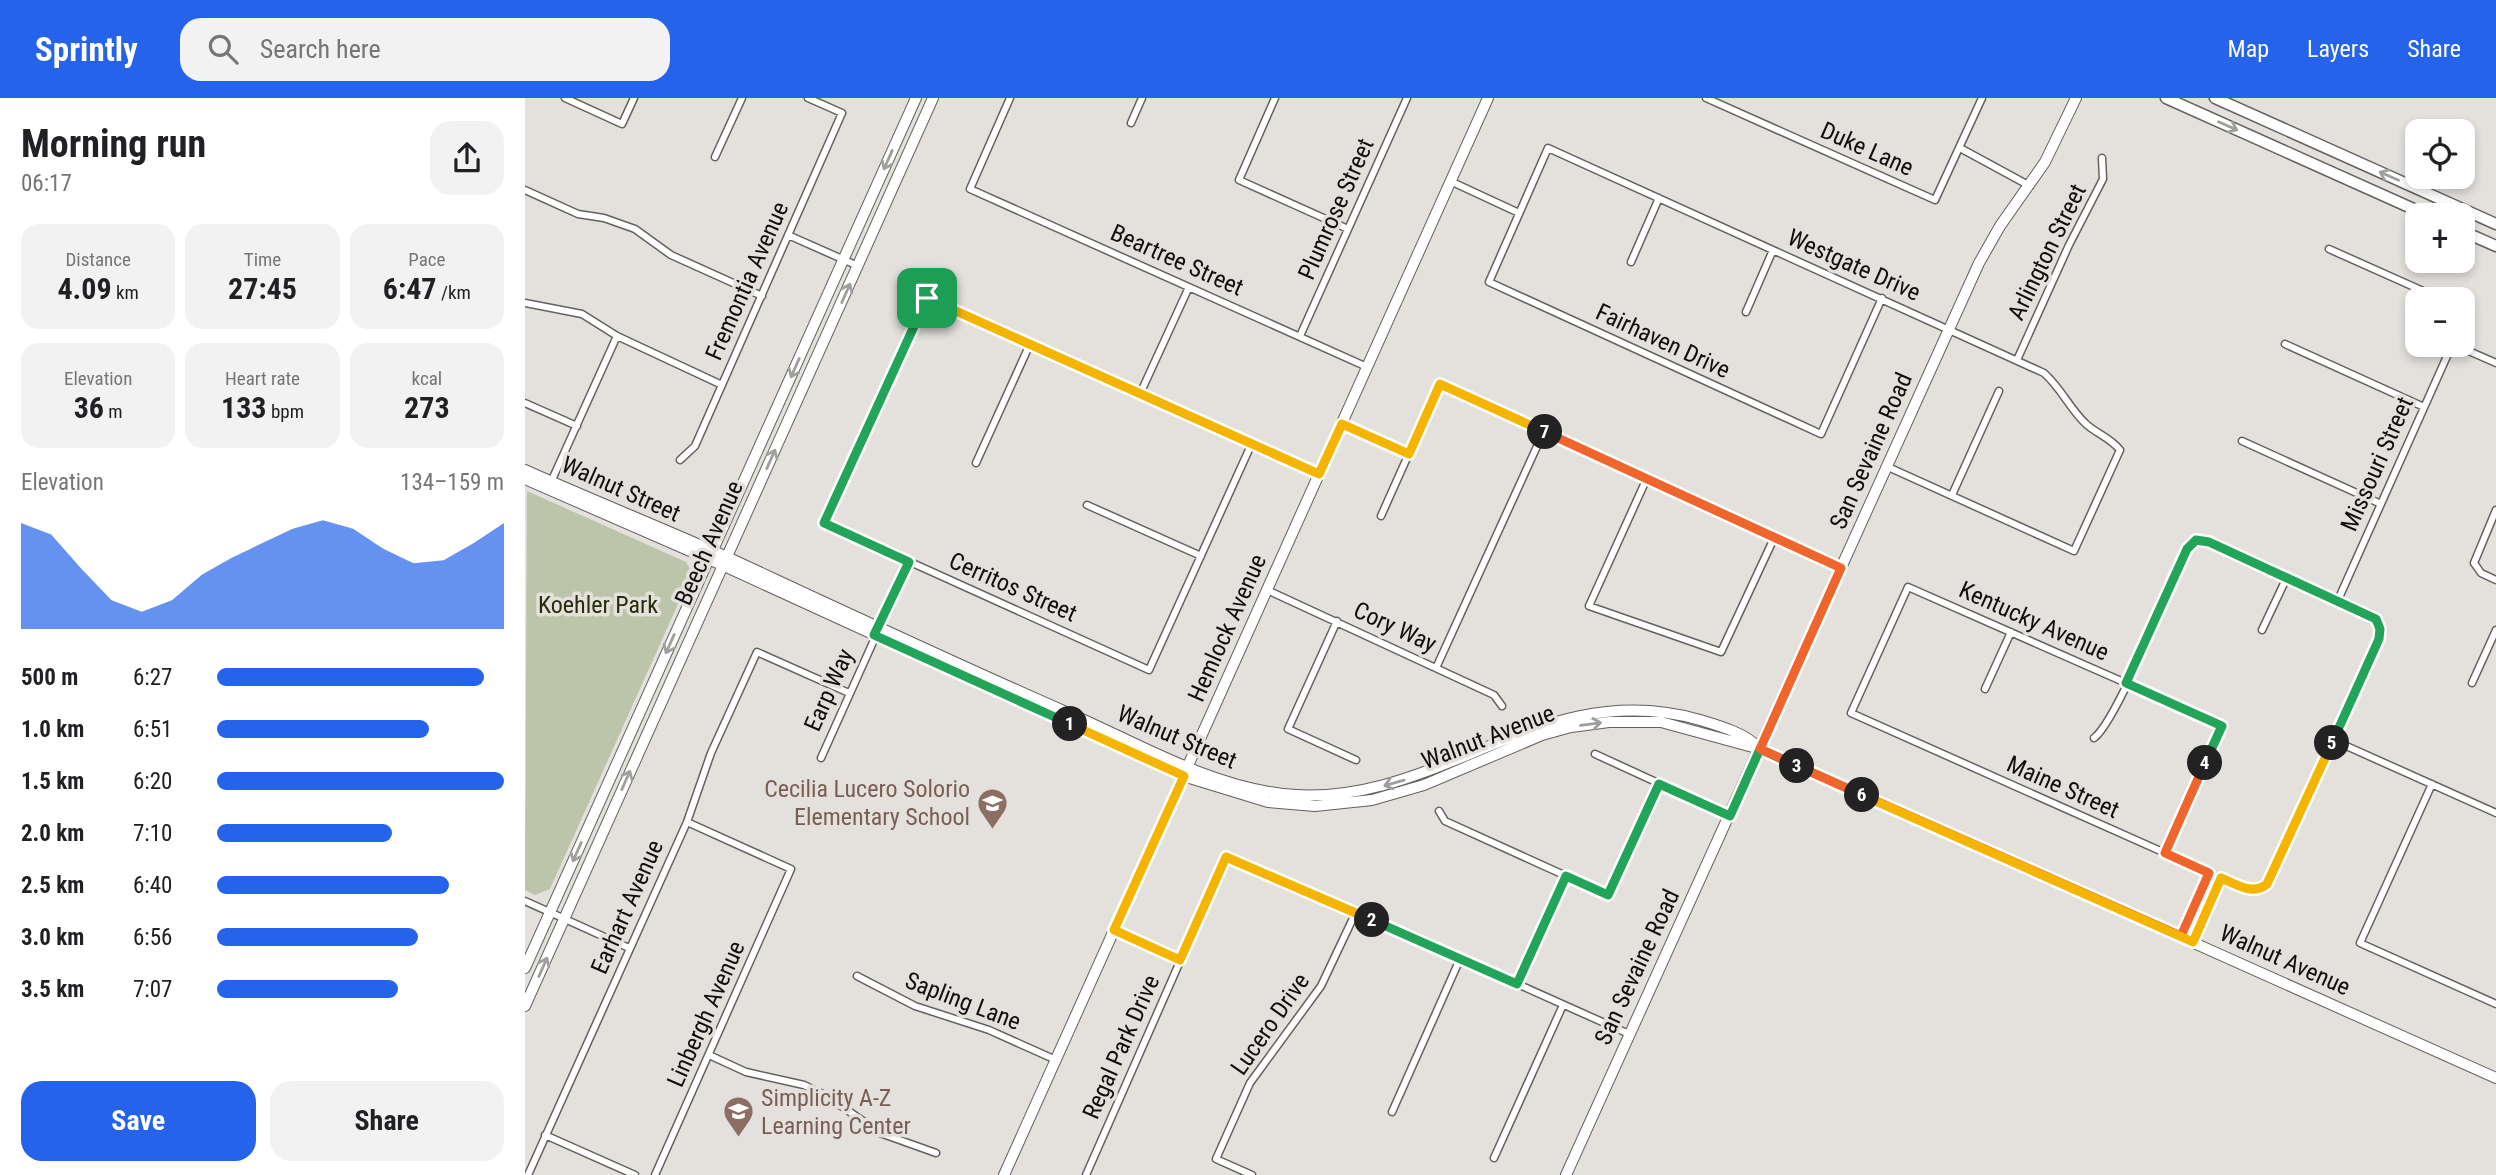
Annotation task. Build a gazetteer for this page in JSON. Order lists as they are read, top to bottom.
{
  "streets": {
    "street": [
      "Duke Lane",
      "Plumrose Street",
      "Arlington Street",
      "Beartree Street",
      "Westgate Drive",
      "Fremontia Avenue",
      "Fairhaven Drive",
      "San Sevaine Road",
      "Missouri Street",
      "Walnut Street",
      "Beech Avenue",
      "Cerritos Street",
      "Kentucky Avenue",
      "Cory Way",
      "Hemlock Avenue",
      "Earp Way",
      "Walnut Avenue",
      "Maine Street",
      "Earhart Avenue",
      "Sapling Lane",
      "Linbergh Avenue",
      "Lucero Drive",
      "Regal Park Drive"
    ]
  },
  "crossings": [
    ["Plumrose Street", "Beartree Street"],
    ["Arlington Street", "Westgate Drive"],
    ["Beartree Street", "Hemlock Avenue"],
    ["Westgate Drive", "Fairhaven Drive"],
    ["Westgate Drive", "San Sevaine Road"],
    ["San Sevaine Road", "Walnut Avenue"],
    ["Walnut Street", "Beech Avenue"],
    ["Walnut Street", "Hemlock Avenue"],
    ["Walnut Street", "Earp Way"],
    ["Walnut Street", "Walnut Avenue"],
    ["Cerritos Street", "Earp Way"],
    ["Kentucky Avenue", "Maine Street"],
    ["Cory Way", "Hemlock Avenue"],
    ["Hemlock Avenue", "Walnut Avenue"],
    ["Hemlock Avenue", "Sapling Lane"],
    ["Earp Way", "Earhart Avenue"],
    ["Earhart Avenue", "Linbergh Avenue"],
    ["Lucero Drive", "Regal Park Drive"]
  ],
  "parks": ["Koehler Park"],
  "places": {
    "school or university": ["Cecilia Lucero Solorio Elementary School", "Simplicity A-Z Learning Center"]
  },
  "page": {
    "header": "Sprintly",
    "search": "Search here",
    "nav": ["Map", "Layers", "Share"],
    "heading": ["Morning run", "06:17"],
    "map_buttons": ["+", "−"],
    "stats": [
      ["Distance", "4.09 km"],
      ["Time", "27:45"],
      ["Pace", "6:47 /km"],
      ["Elevation", "36 m"],
      ["Heart rate", "133 bpm"],
      ["kcal", "273"]
    ],
    "pins": [
      "7",
      "1",
      "5",
      "4",
      "3",
      "6",
      "2"
    ],
    "chart": ["Elevation", "134–159 m"],
    "list": [
      {
        "name": "500 m",
        "note": "6:27"
      },
      {
        "name": "1.0 km",
        "note": "6:51"
      },
      {
        "name": "1.5 km",
        "note": "6:20"
      },
      {
        "name": "2.0 km",
        "note": "7:10"
      },
      {
        "name": "2.5 km",
        "note": "6:40"
      },
      {
        "name": "3.0 km",
        "note": "6:56"
      },
      {
        "name": "3.5 km",
        "note": "7:07"
      }
    ],
    "buttons": ["Save", "Share"]
  }
}
